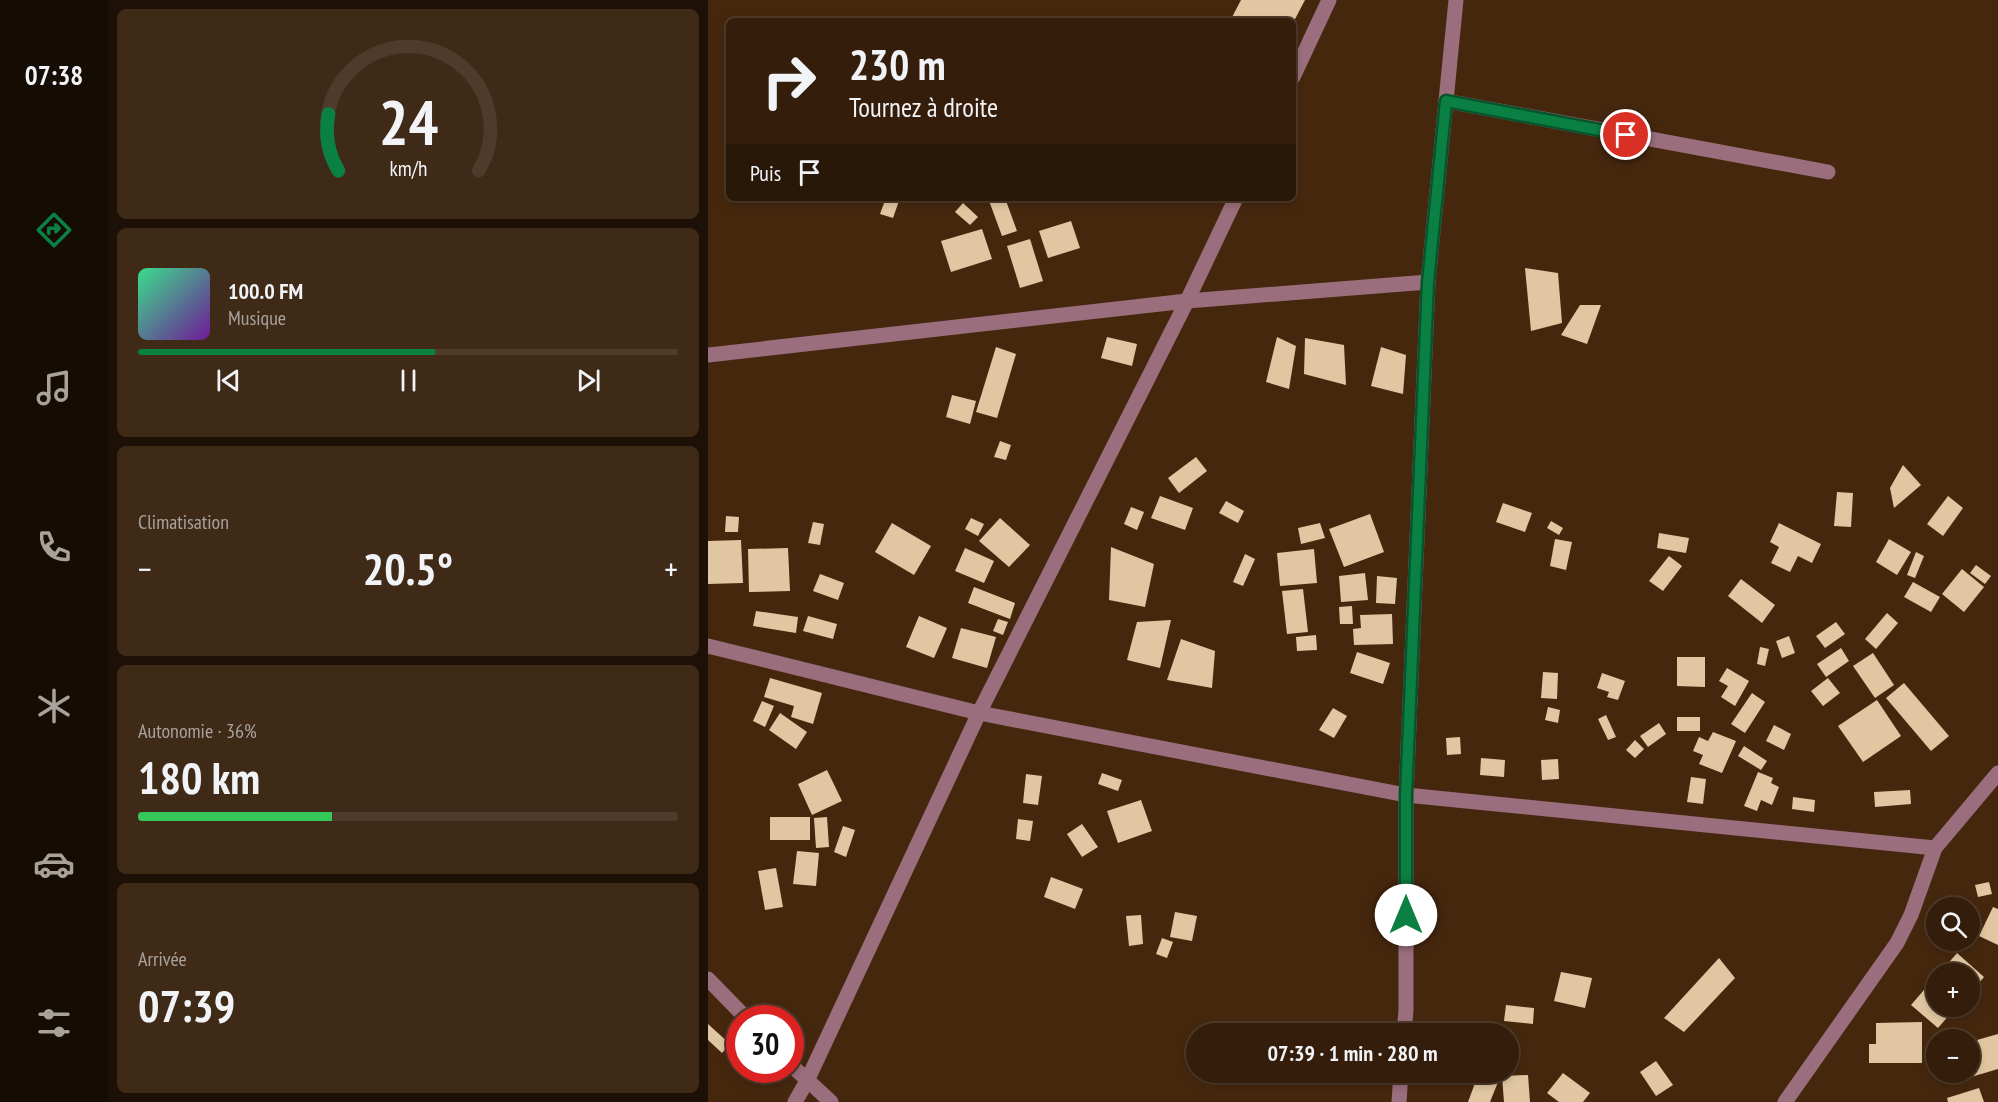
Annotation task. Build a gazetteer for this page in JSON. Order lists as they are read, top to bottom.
{
  "page": {
    "tabs": "07:38",
    "turn": ["230 m", "Tournez à droite"],
    "then": "Puis",
    "song": ["100.0 FM", "Musique"],
    "tile": [
      "Climatisation",
      ["Autonomie · 36%", "180 km"],
      ["Arrivée", "07:39"]
    ],
    "heat": ["−", "20.5°", "+"],
    "map_buttons": ["+", "−"],
    "limit": "30",
    "trip": "07:39 · 1 min · 280 m",
    "gauge": ["24", "km/h"]
  }
}
